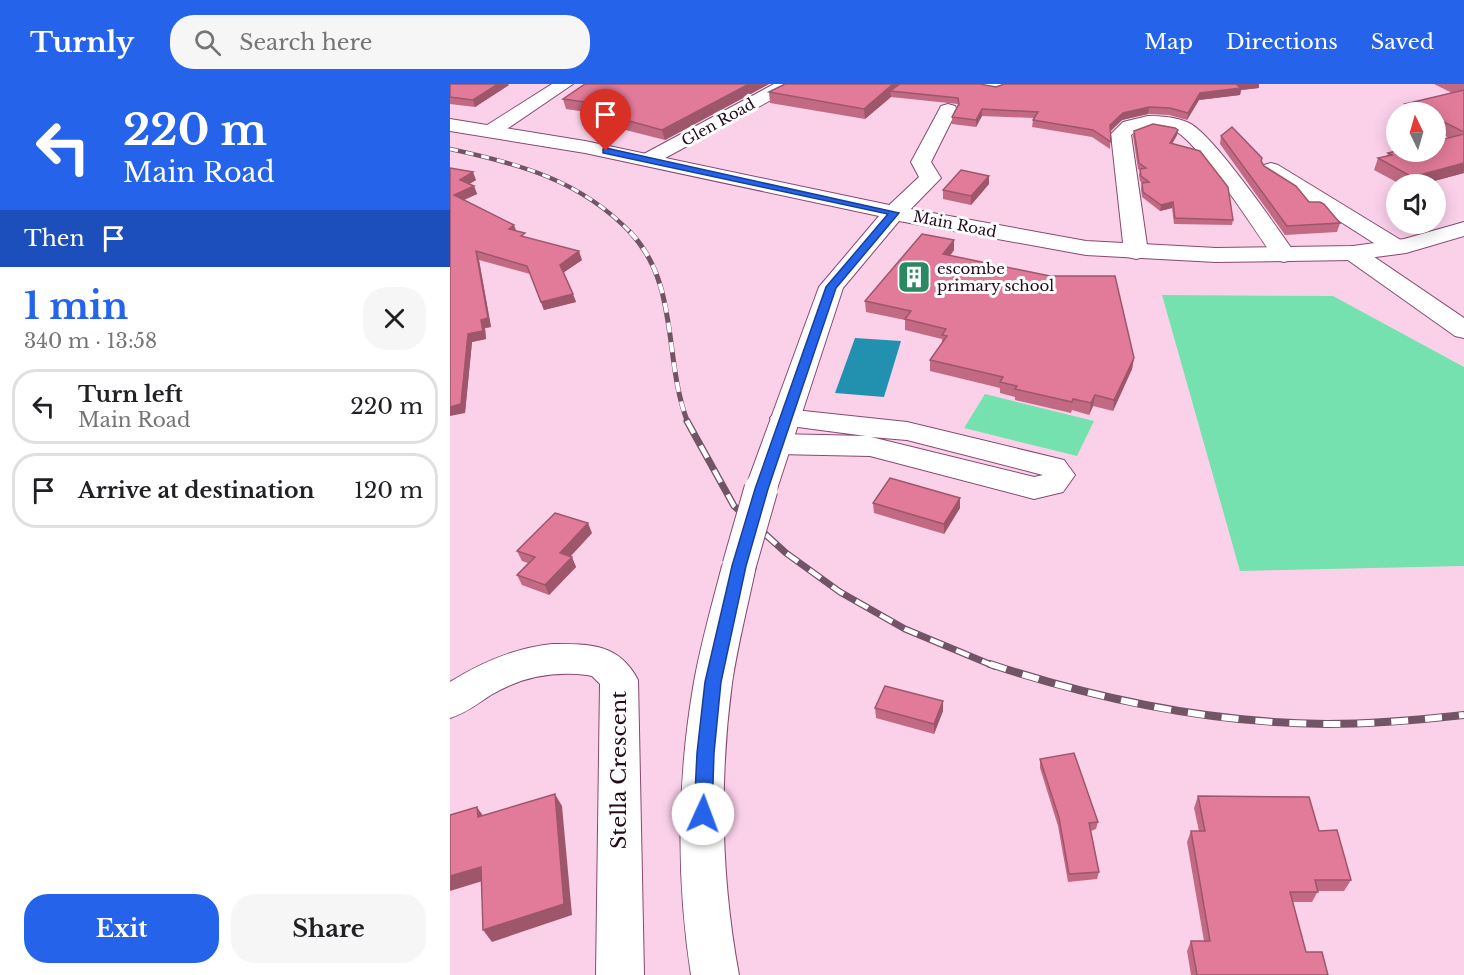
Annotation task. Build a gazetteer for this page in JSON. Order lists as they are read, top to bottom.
{
  "streets": {
    "main road": ["Glen Road", "Main Road", "Stella Crescent"]
  },
  "crossings": [
    ["Glen Road", "Main Road"]
  ],
  "places": {
    "building": ["escombe primary school"]
  },
  "north": "top",
  "page": {
    "header": "Turnly",
    "search": "Search here",
    "nav": ["Map", "Directions", "Saved"],
    "turn": ["220 m", "Main Road"],
    "then": "Then",
    "heading": ["1 min", "340 m · 13:58"],
    "list": [
      {
        "name": "Turn left",
        "note": "Main Road",
        "value": "220 m"
      },
      {
        "name": "Arrive at destination",
        "value": "120 m"
      }
    ],
    "buttons": ["Exit", "Share"]
  }
}
